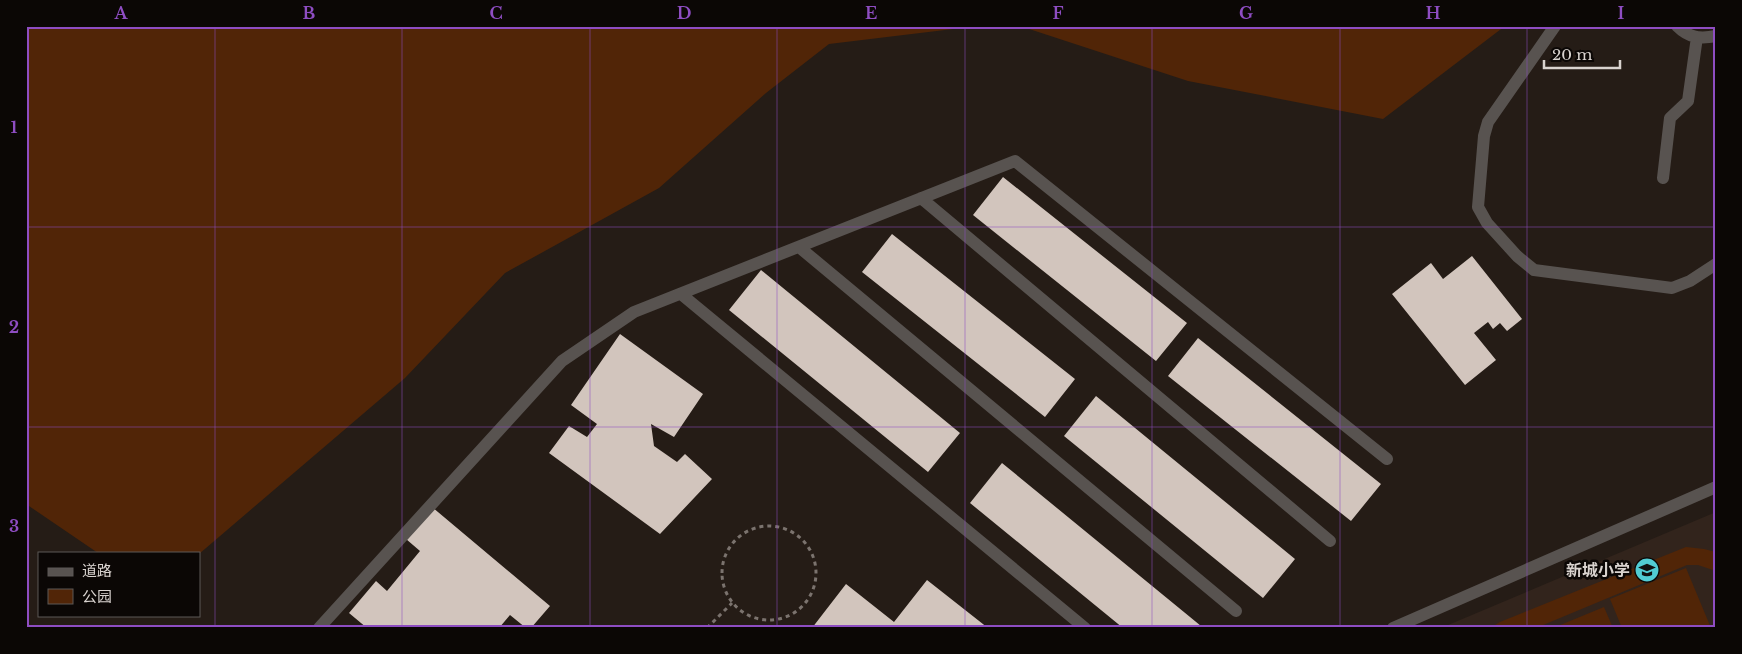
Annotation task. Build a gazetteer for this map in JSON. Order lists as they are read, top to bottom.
{
  "places": {
    "school or university": ["新城小学"]
  },
  "legend": ["道路", "公园"],
  "scale_bar": "20 m",
  "grid": {
    "columns": [
      "A",
      "B",
      "C",
      "D",
      "E",
      "F",
      "G",
      "H",
      "I"
    ],
    "rows": ["1", "2", "3"]
  }
}
